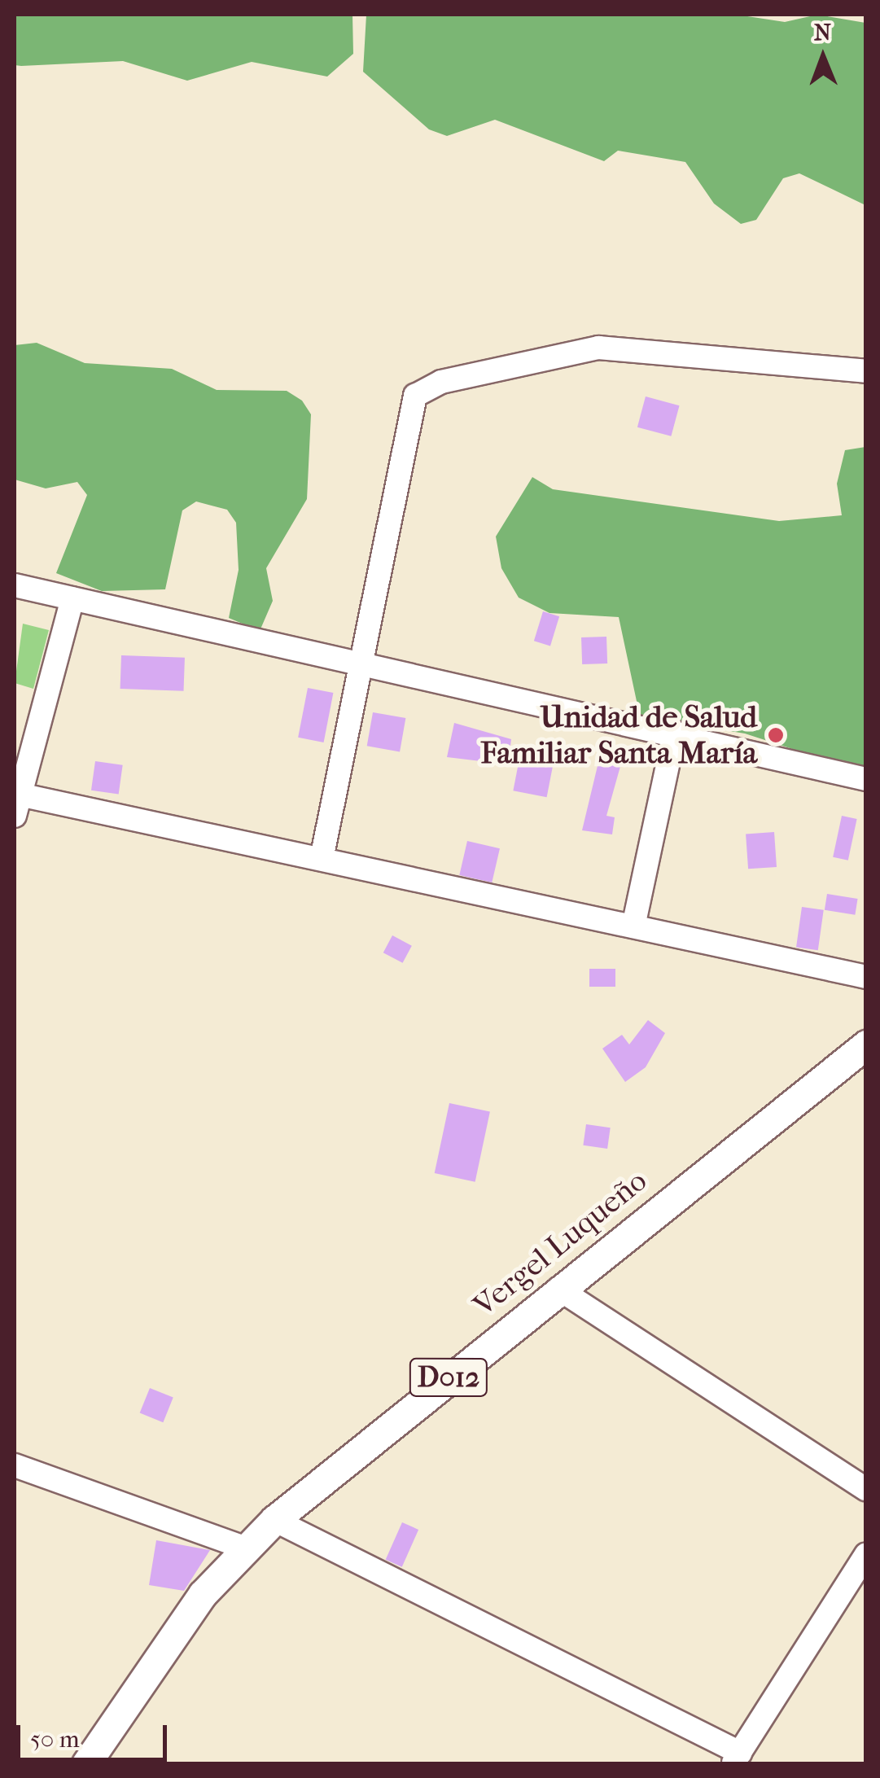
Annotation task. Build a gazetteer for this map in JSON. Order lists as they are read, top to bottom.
{
  "streets": {
    "main road": ["Vergel Luqueño", "D012"]
  },
  "places": ["Unidad de Salud Familiar Santa María"],
  "scale_bar": "50 m",
  "north": "top"
}
